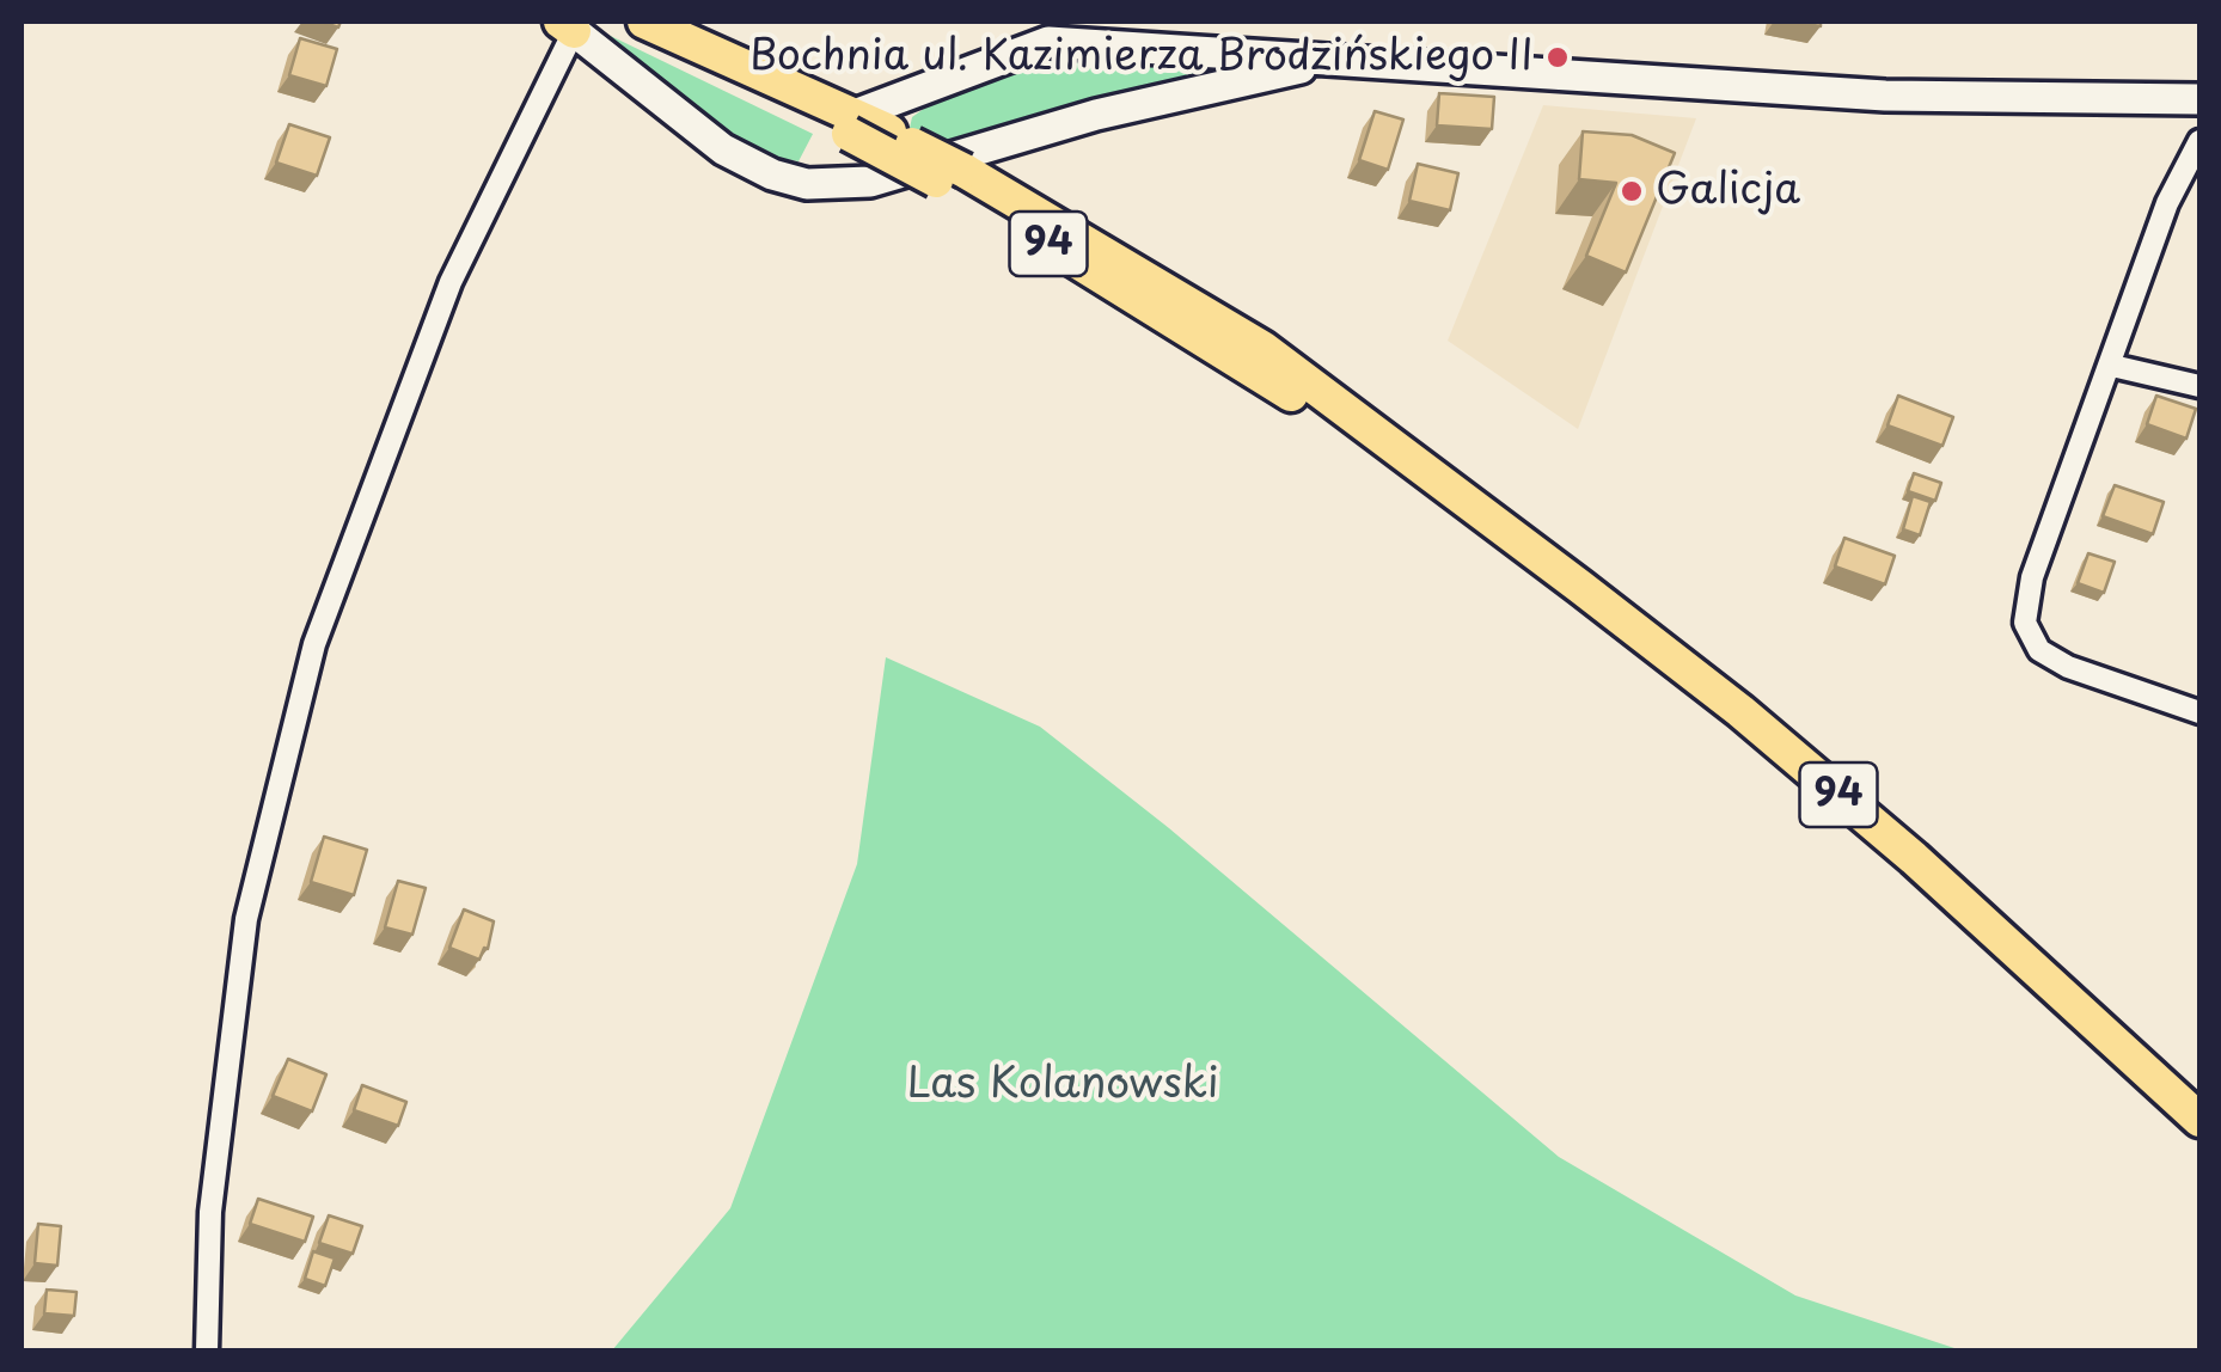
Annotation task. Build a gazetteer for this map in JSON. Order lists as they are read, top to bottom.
{
  "streets": {
    "main road": ["94"]
  },
  "parks": ["Las Kolanowski"],
  "places": ["Bochnia ul. Kazimierza Brodzińskiego II", "Galicja"]
}
